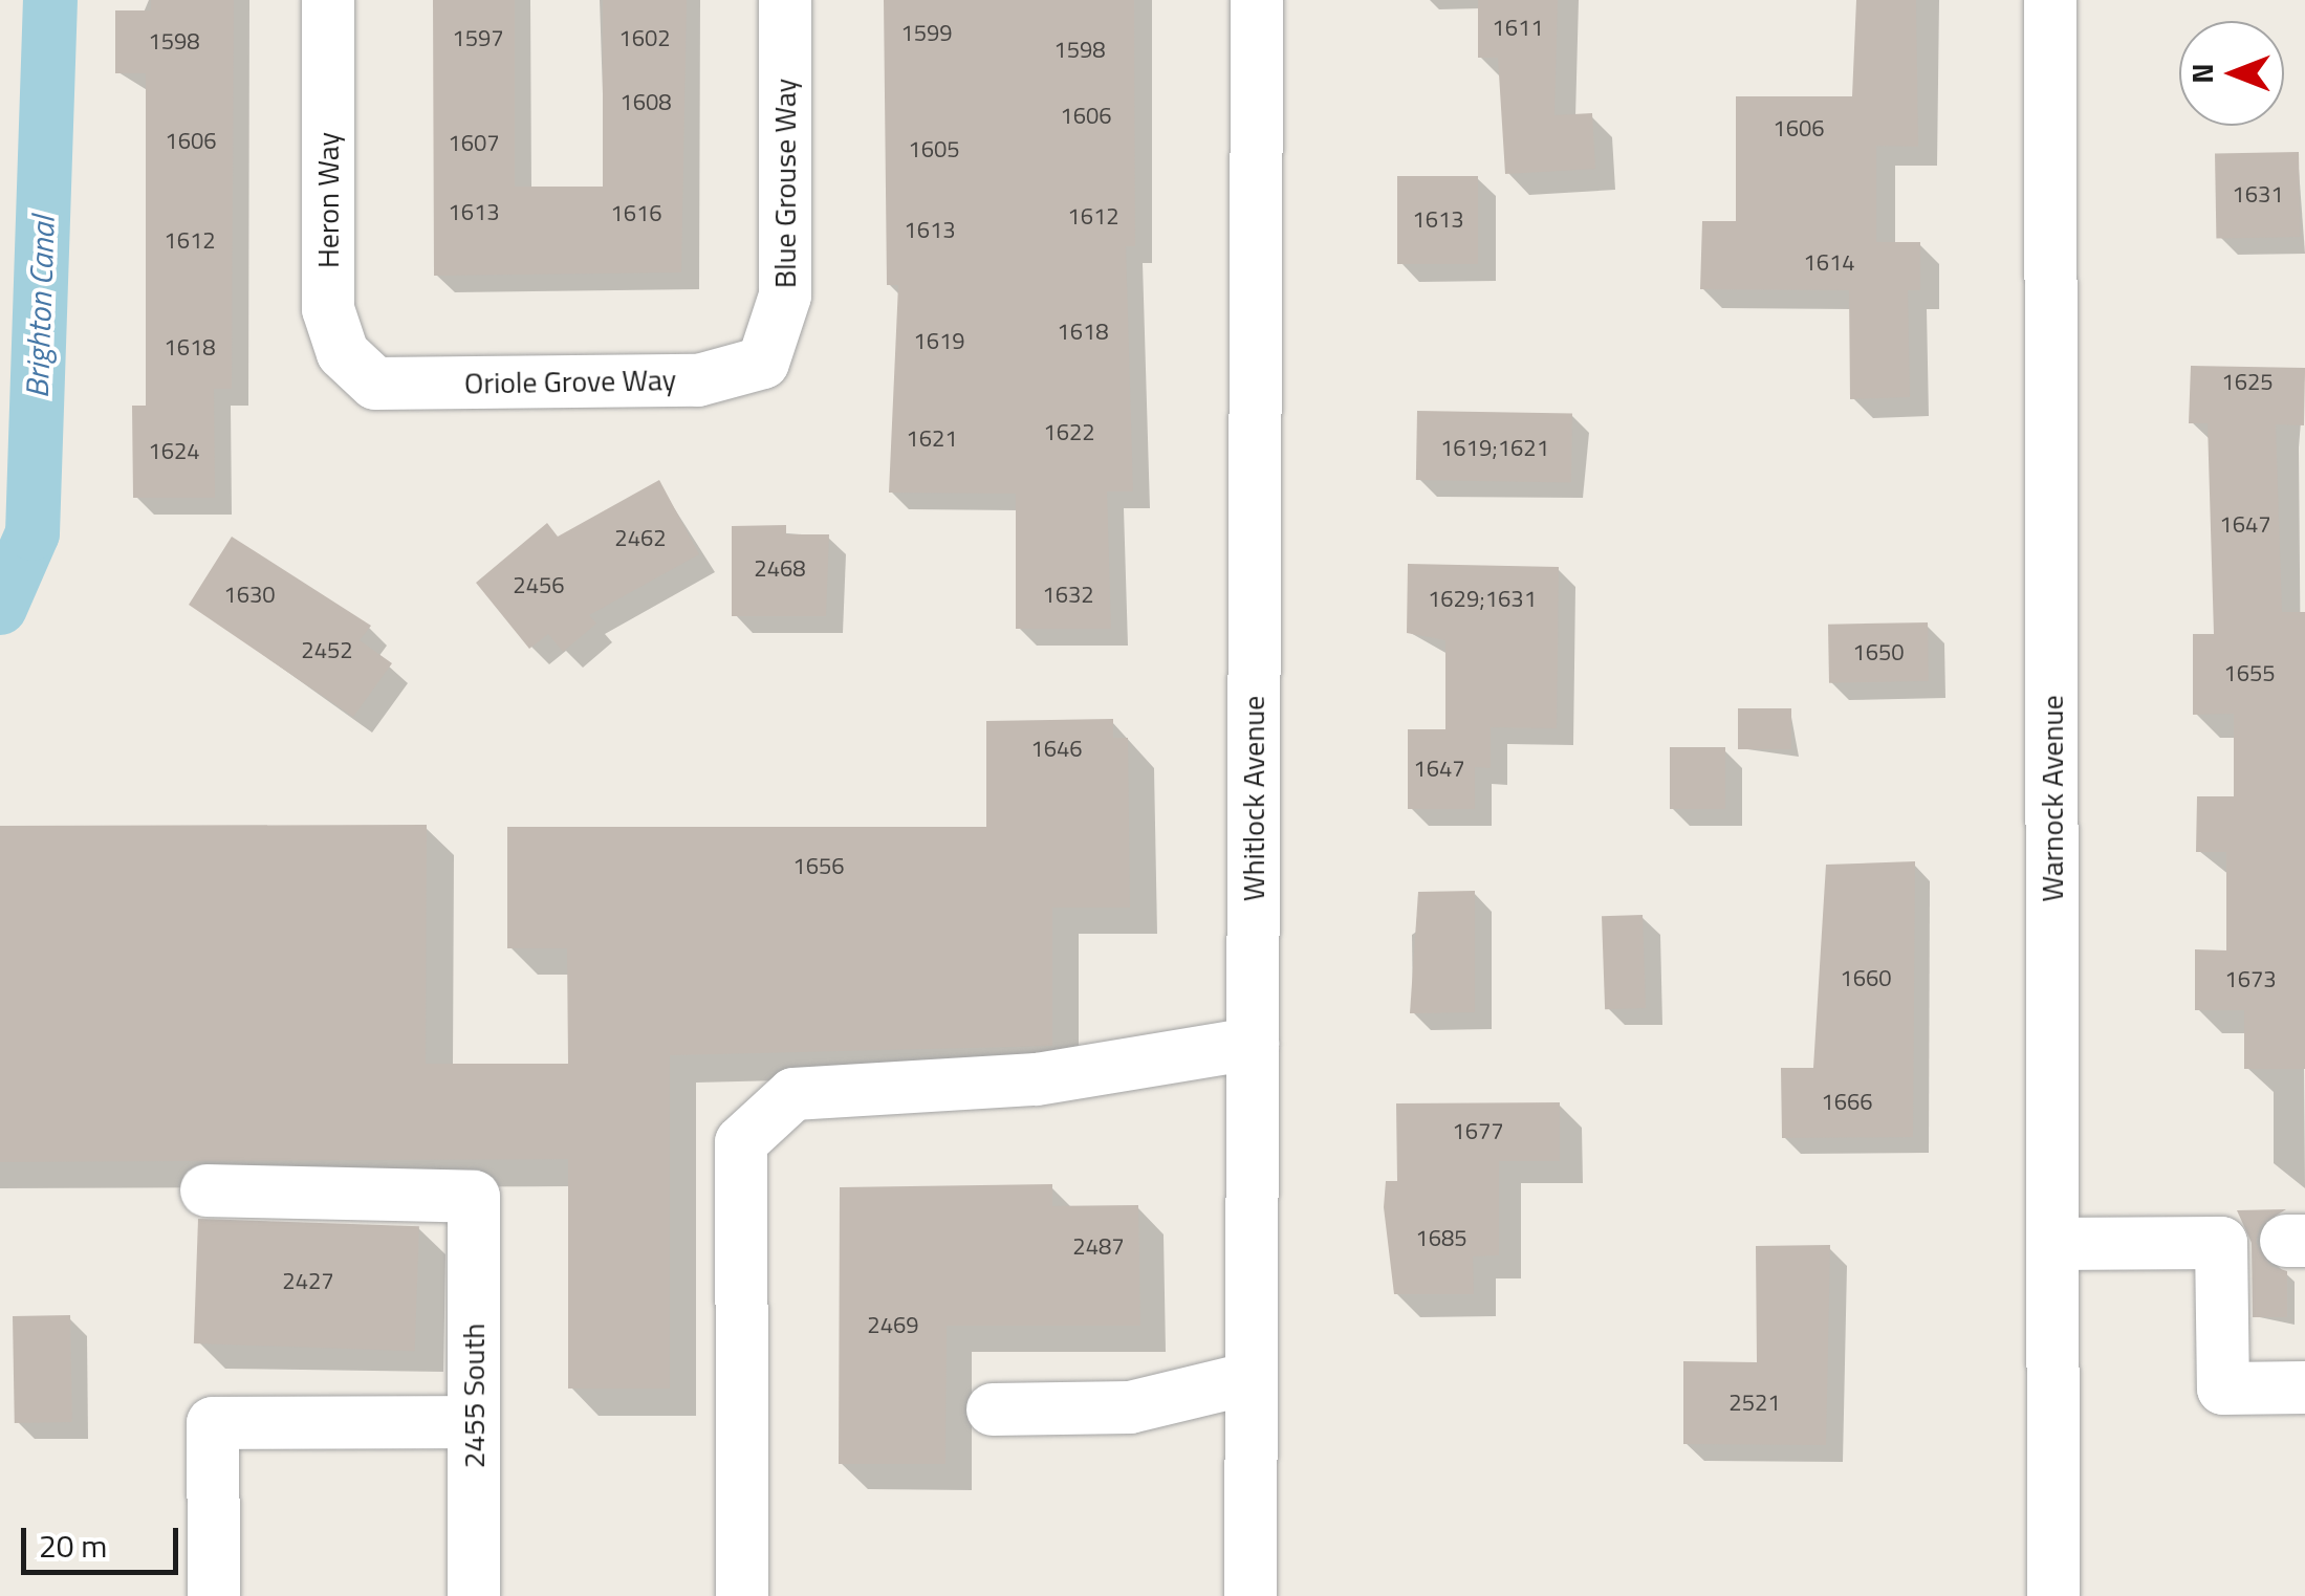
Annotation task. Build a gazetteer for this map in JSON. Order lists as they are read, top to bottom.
{
  "streets": {
    "street": [
      "Blue Grouse Way",
      "Heron Way",
      "Oriole Grove Way",
      "Whitlock Avenue",
      "Warnock Avenue",
      "2455 South"
    ]
  },
  "crossings": [
    ["Blue Grouse Way", "Oriole Grove Way"],
    ["Heron Way", "Oriole Grove Way"]
  ],
  "water": ["Brighton Canal"],
  "house_numbers": [
    "1611",
    "1599",
    "1597",
    "1602",
    "1598",
    "1598",
    "1608",
    "1606",
    "1606",
    "1606",
    "1607",
    "1605",
    "1631",
    "1613",
    "1616",
    "1612",
    "1613",
    "1613",
    "1612",
    "1614",
    "1618",
    "1619",
    "1618",
    "1625",
    "1622",
    "1621",
    "1619;1621",
    "1624",
    "1647",
    "2462",
    "2468",
    "2456",
    "1630",
    "1632",
    "1629;1631",
    "2452",
    "1650",
    "1655",
    "1646",
    "1647",
    "1656",
    "1660",
    "1673",
    "1666",
    "1677",
    "1685",
    "2487",
    "2427",
    "2469",
    "2521"
  ],
  "scale_bar": "20 m",
  "north": "left"
}
